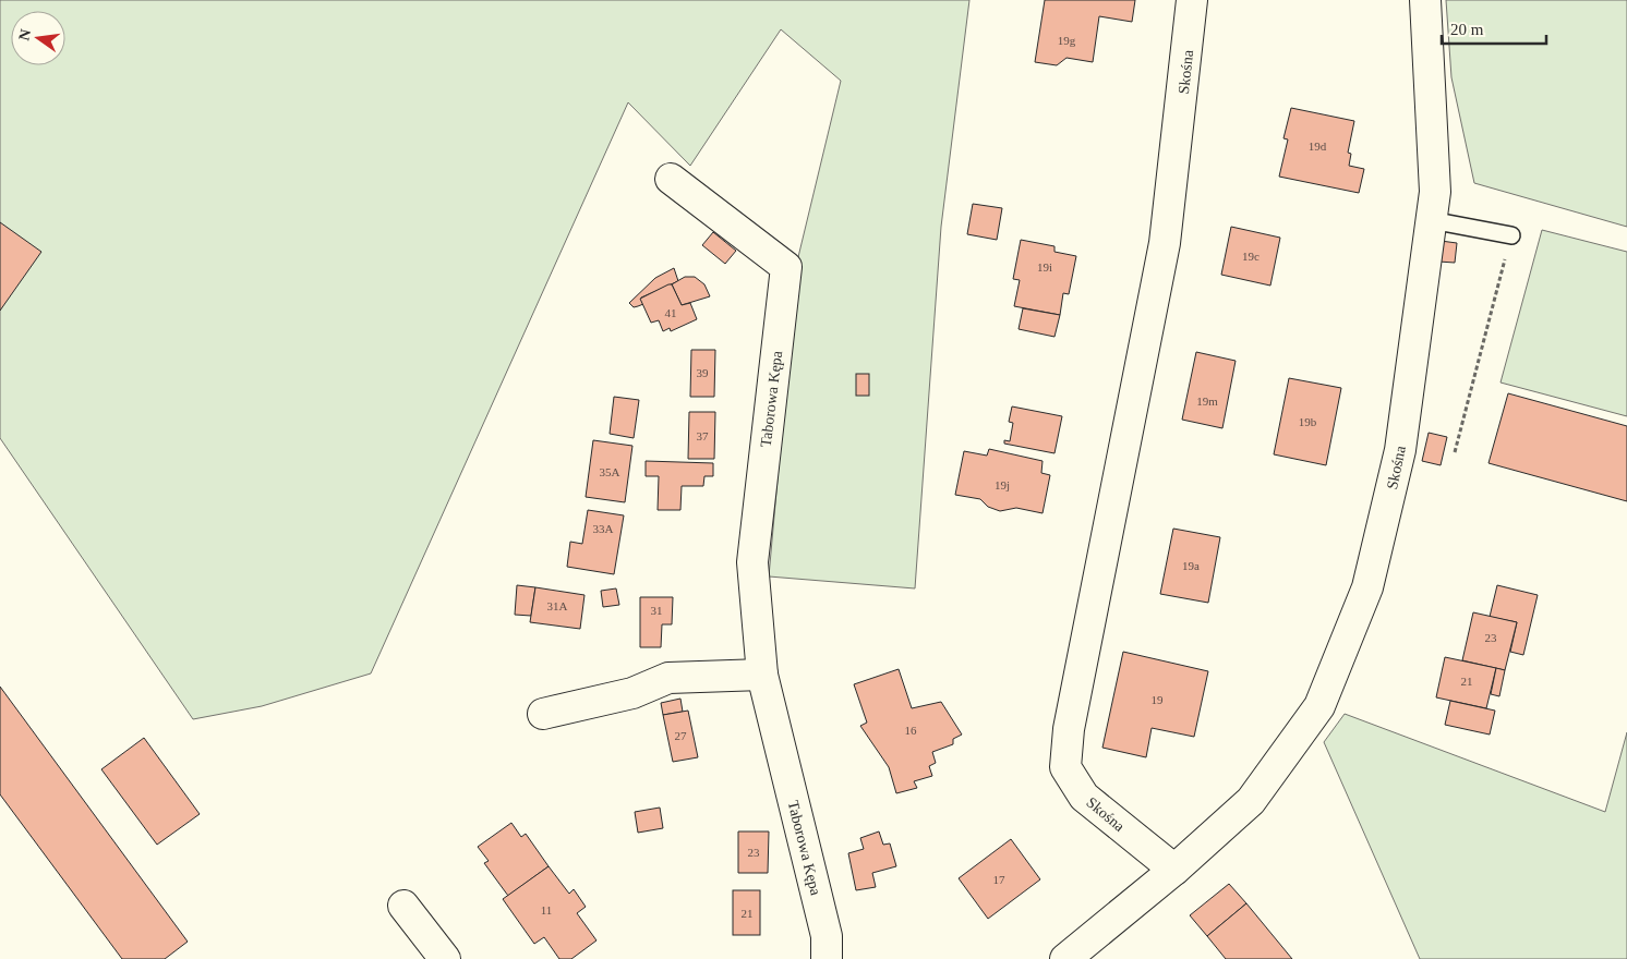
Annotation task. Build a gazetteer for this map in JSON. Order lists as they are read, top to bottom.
{
  "streets": {
    "street": ["Skośna", "Taborowa Kępa"]
  },
  "house_numbers": [
    "19g",
    "19d",
    "19c",
    "19i",
    "41",
    "39",
    "19m",
    "19b",
    "37",
    "35A",
    "19j",
    "33A",
    "19a",
    "31A",
    "31",
    "23",
    "21",
    "19",
    "16",
    "27",
    "23",
    "17",
    "11",
    "21"
  ],
  "scale_bar": "20 m",
  "north": "left"
}
